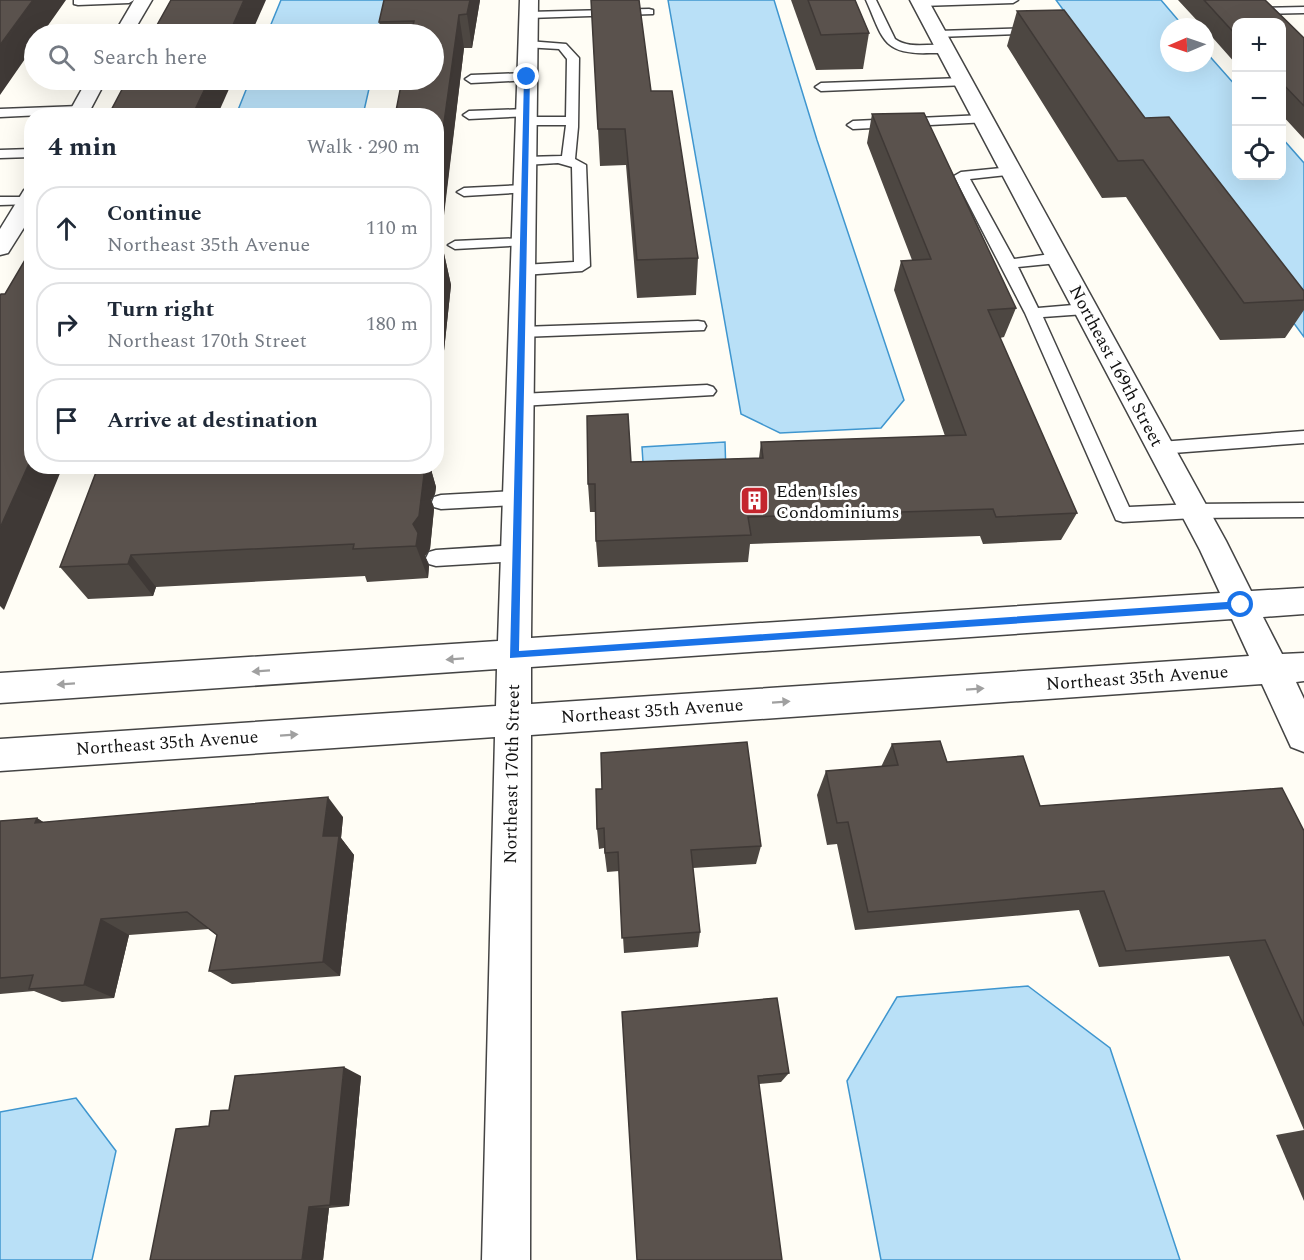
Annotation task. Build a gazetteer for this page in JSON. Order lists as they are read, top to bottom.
{
  "streets": {
    "street": ["Northeast 169th Street", "Northeast 35th Avenue", "Northeast 170th Street"]
  },
  "crossings": [
    ["Northeast 169th Street", "Northeast 35th Avenue"],
    ["Northeast 35th Avenue", "Northeast 170th Street"]
  ],
  "places": {
    "building": ["Eden Isles Condominiums"]
  },
  "north": "left",
  "page": {
    "map_buttons": ["+", "−"],
    "search": "Search here",
    "heading": ["4 min", "Walk · 290 m"],
    "list": [
      ["Continue", "Northeast 35th Avenue", "110 m"],
      ["Turn right", "Northeast 170th Street", "180 m"],
      "Arrive at destination"
    ]
  }
}
